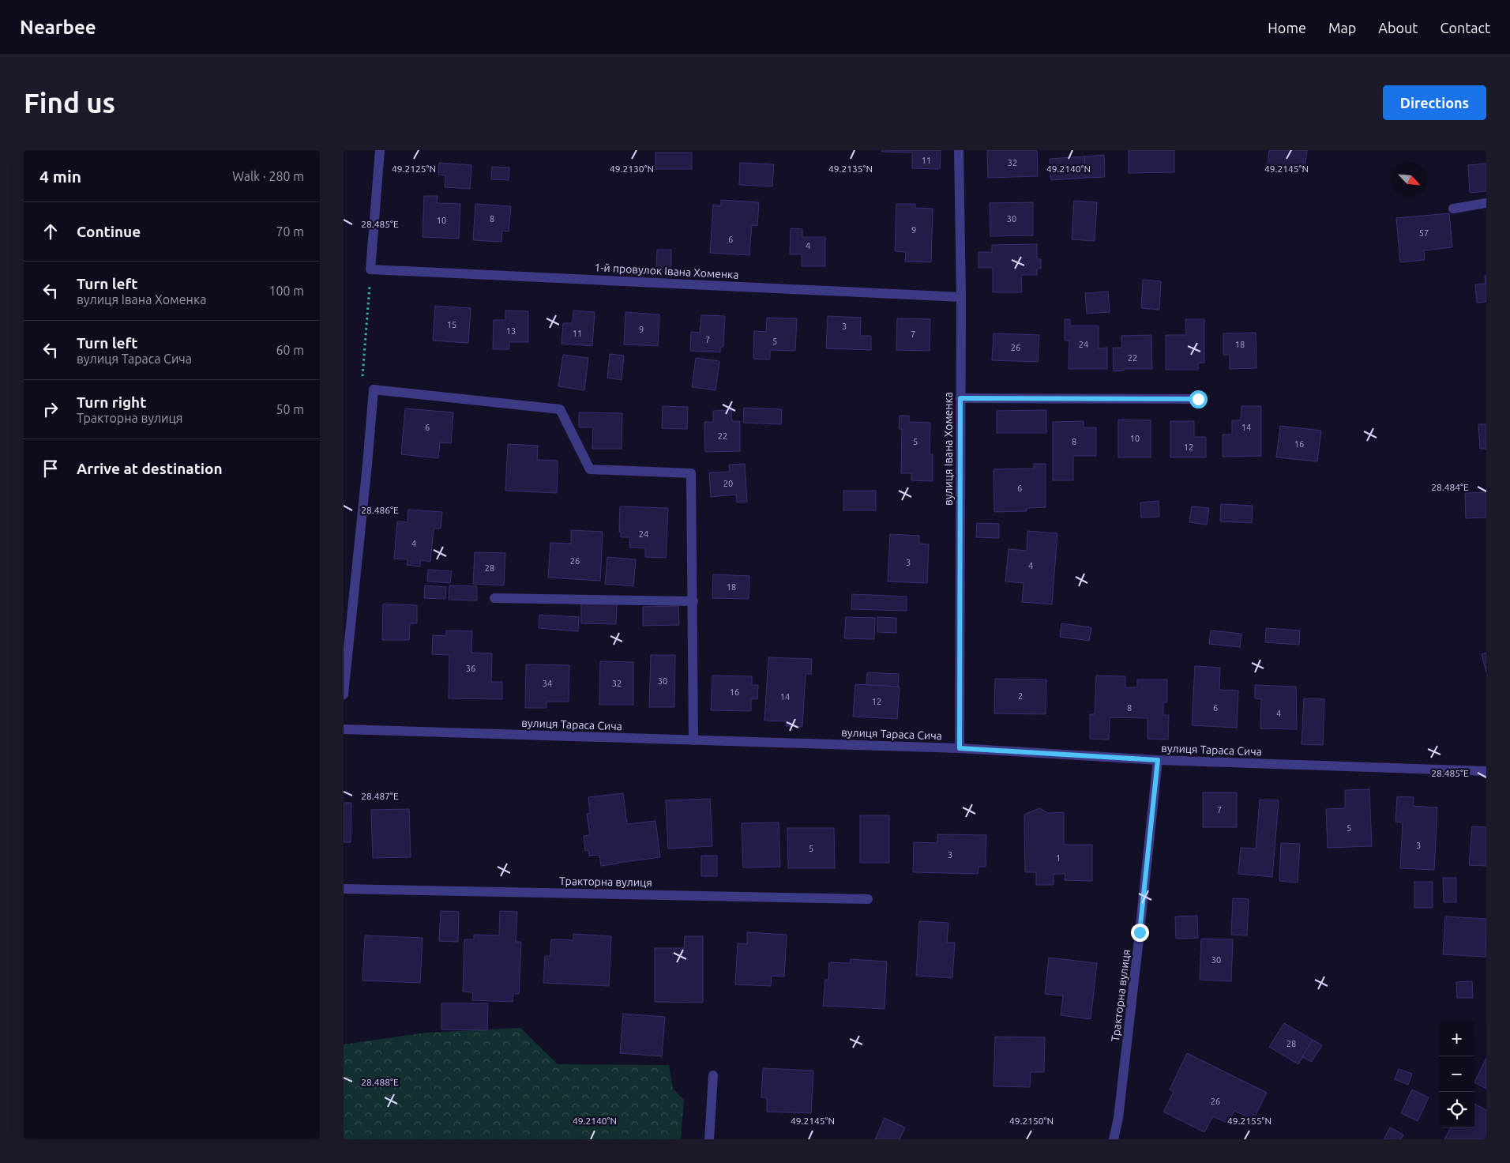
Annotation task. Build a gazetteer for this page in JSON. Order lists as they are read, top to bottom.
{
  "streets": {
    "street": [
      "1-й провулок Івана Хоменка",
      "вулиця Івана Хоменка",
      "вулиця Тараса Сича",
      "Тракторна вулиця"
    ]
  },
  "crossings": [
    ["1-й провулок Івана Хоменка", "вулиця Івана Хоменка"],
    ["вулиця Івана Хоменка", "вулиця Тараса Сича"],
    ["вулиця Тараса Сича", "Тракторна вулиця"]
  ],
  "house_numbers": [
    "11",
    "32",
    "8",
    "30",
    "10",
    "9",
    "57",
    "6",
    "4",
    "15",
    "3",
    "9",
    "13",
    "11",
    "7",
    "7",
    "5",
    "24",
    "18",
    "26",
    "22",
    "6",
    "14",
    "22",
    "10",
    "5",
    "8",
    "16",
    "12",
    "20",
    "6",
    "24",
    "4",
    "26",
    "3",
    "4",
    "28",
    "18",
    "36",
    "30",
    "34",
    "32",
    "16",
    "2",
    "14",
    "12",
    "8",
    "6",
    "4",
    "7",
    "5",
    "3",
    "5",
    "3",
    "1",
    "30",
    "28",
    "26"
  ],
  "north": "bottom right",
  "page": {
    "header": "Nearbee",
    "nav": [
      "Home",
      "Map",
      "About",
      "Contact"
    ],
    "buttons": "Directions",
    "title": "Find us",
    "heading": ["4 min", "Walk · 280 m"],
    "list": [
      ["Continue", "70 m"],
      ["Turn left", "вулиця Івана Хоменка", "100 m"],
      ["Turn left", "вулиця Тараса Сича", "60 m"],
      ["Turn right", "Тракторна вулиця", "50 m"],
      "Arrive at destination"
    ],
    "map_buttons": ["+", "−"]
  },
  "coordinates": [
    "49.2125°N",
    "49.2130°N",
    "49.2135°N",
    "49.2140°N",
    "49.2145°N",
    "28.485°E",
    "28.484°E",
    "28.486°E",
    "28.487°E",
    "28.488°E",
    "49.2150°N",
    "49.2155°N"
  ]
}
